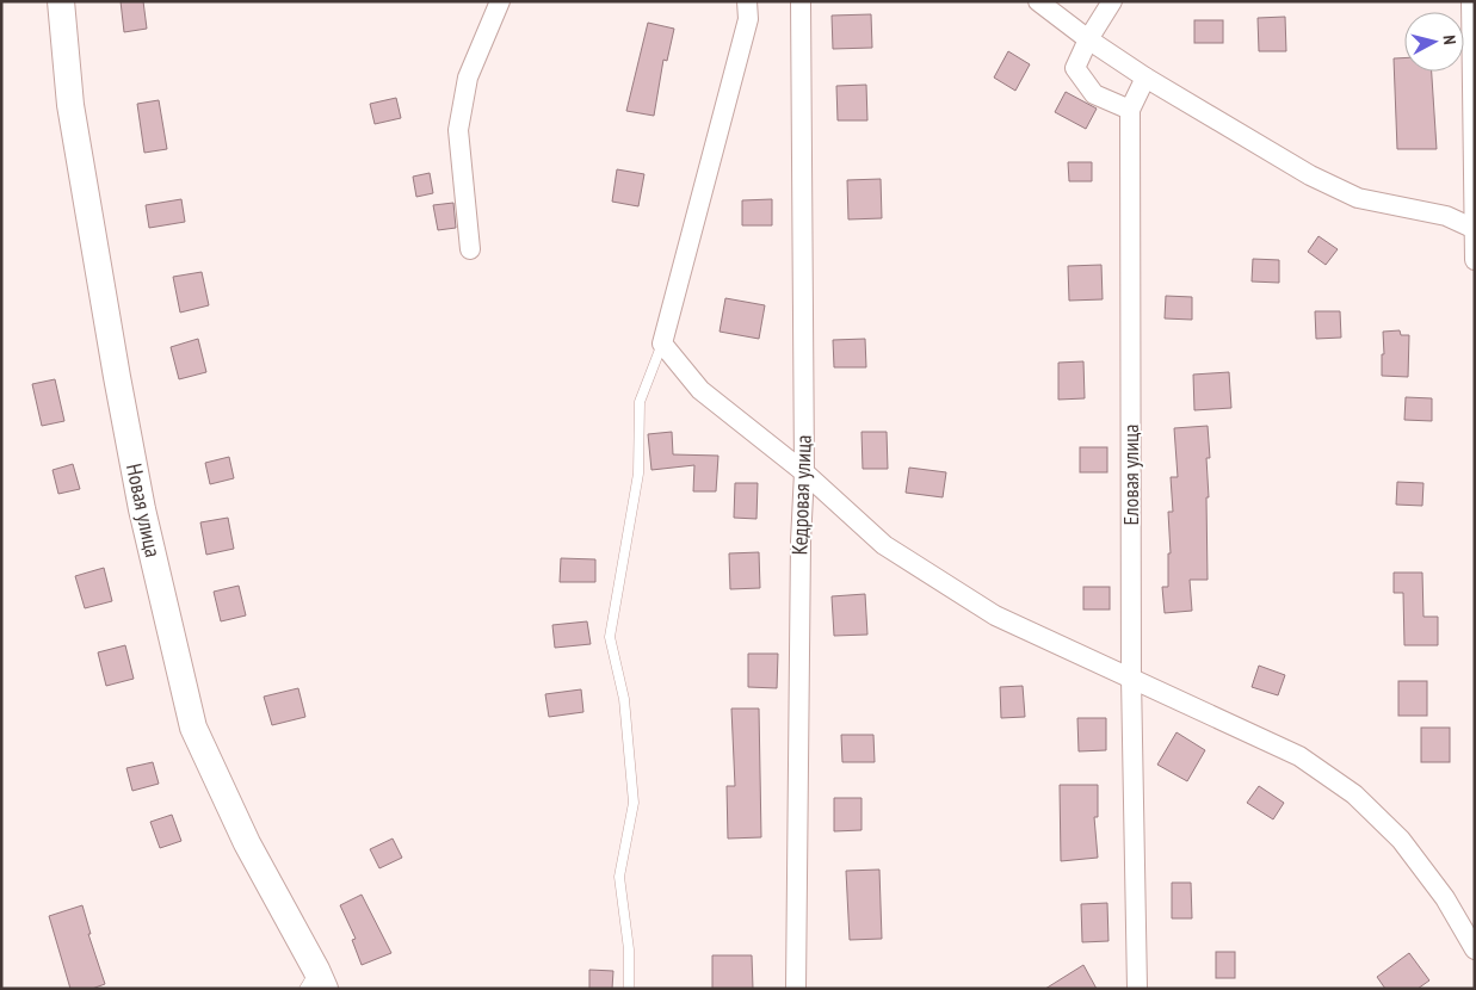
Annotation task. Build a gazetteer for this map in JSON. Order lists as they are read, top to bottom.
{
  "streets": {
    "street": ["Еловая улица", "Кедровая улица", "Новая улица"]
  },
  "north": "right"
}
